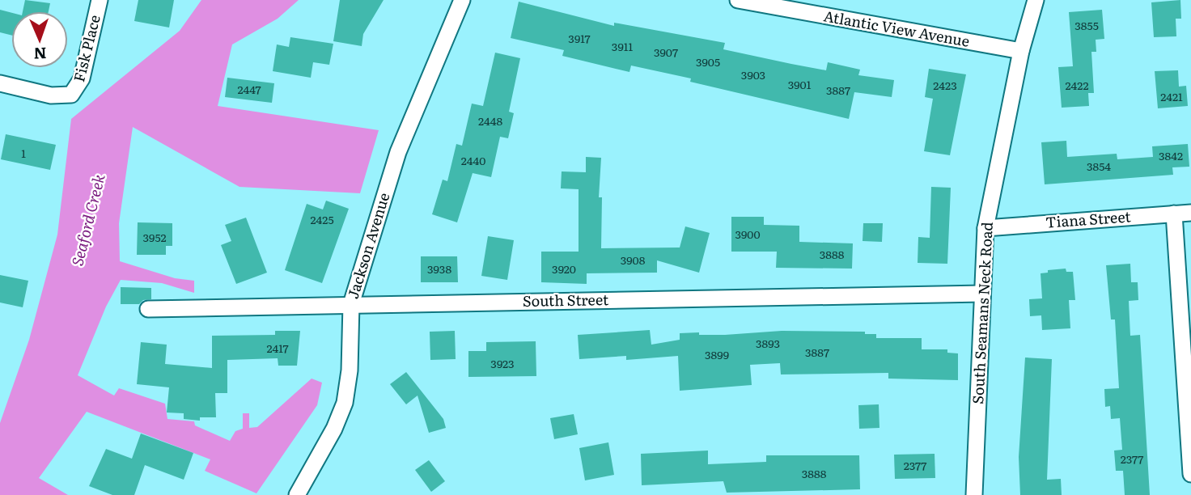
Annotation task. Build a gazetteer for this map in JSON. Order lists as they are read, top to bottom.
{
  "streets": {
    "street": [
      "Atlantic View Avenue",
      "Fisk Place",
      "Tiana Street",
      "Jackson Avenue",
      "South Street",
      "South Seamans Neck Road"
    ]
  },
  "crossings": [
    ["Atlantic View Avenue", "South Seamans Neck Road"],
    ["Tiana Street", "South Seamans Neck Road"],
    ["Jackson Avenue", "South Street"],
    ["South Street", "South Seamans Neck Road"]
  ],
  "water": ["Seaford Creek"],
  "house_numbers": [
    "3855",
    "3917",
    "3911",
    "3907",
    "3905",
    "3903",
    "3901",
    "2423",
    "2422",
    "2447",
    "3887",
    "2421",
    "2448",
    "1",
    "3842",
    "2440",
    "3854",
    "2425",
    "3900",
    "3952",
    "3888",
    "3908",
    "3938",
    "3920",
    "3893",
    "2417",
    "3887",
    "3899",
    "3923",
    "2377",
    "2377",
    "3888"
  ],
  "north": "bottom"
}
